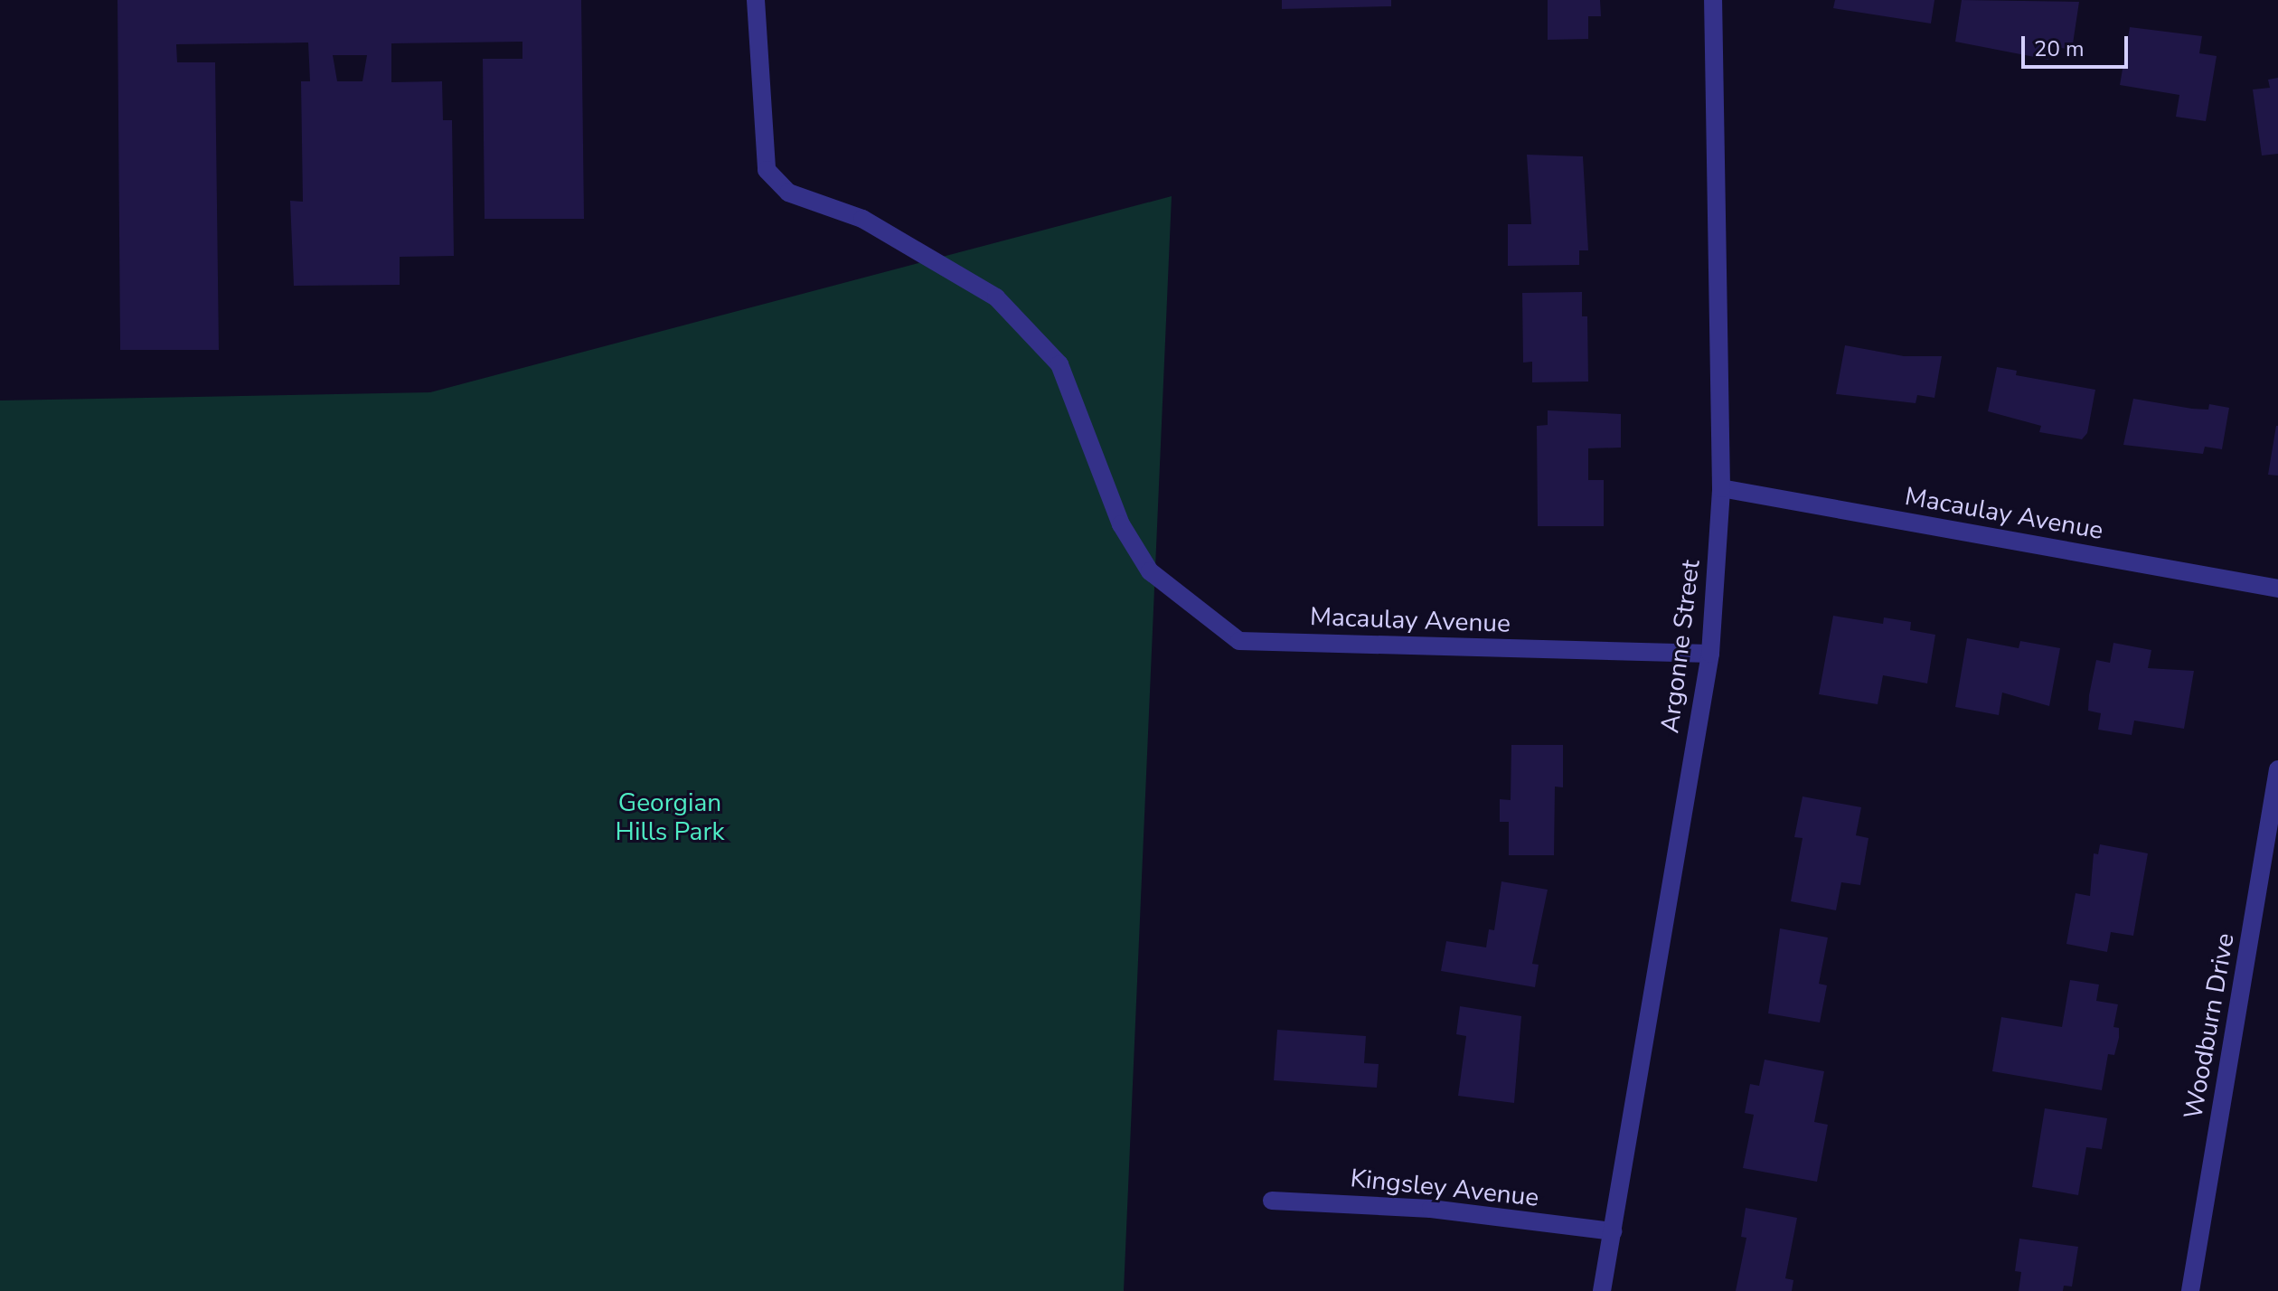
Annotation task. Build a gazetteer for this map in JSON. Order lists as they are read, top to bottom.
{
  "streets": {
    "street": [
      "Macaulay Avenue",
      "Argonne Street",
      "Woodburn Drive",
      "Kingsley Avenue"
    ]
  },
  "crossings": [
    ["Macaulay Avenue", "Argonne Street"],
    ["Argonne Street", "Kingsley Avenue"]
  ],
  "parks": ["Georgian Hills Park"],
  "scale_bar": "20 m"
}
